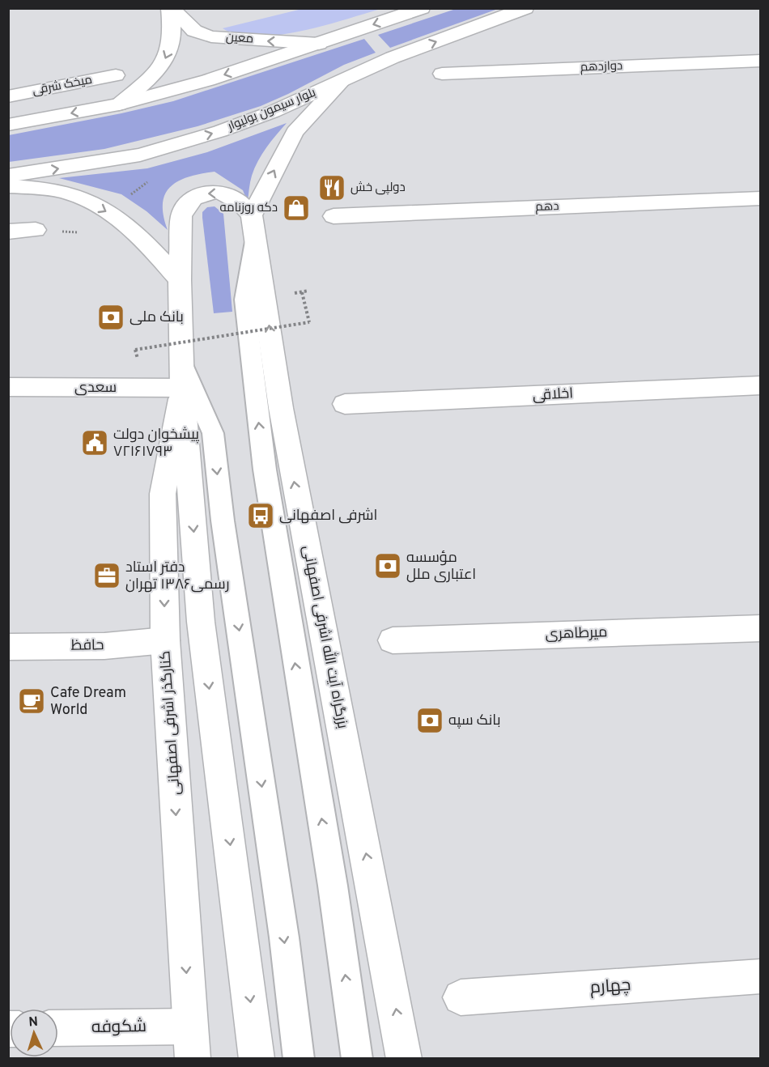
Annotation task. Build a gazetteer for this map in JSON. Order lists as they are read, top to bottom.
{
  "streets": {
    "main road": [
      "معین",
      "دوازدهم",
      "میخک شرقی",
      "بلوار سیمون بولیوار",
      "دهم",
      "سعدی",
      "اخلاقی",
      "میرطاهری",
      "بزرگراه آیت الله اشرفی اصفهانی",
      "حافظ",
      "کنارگذر اشرفی اصفهانی",
      "چهارم",
      "شکوفه"
    ]
  },
  "crossings": [
    ["سعدی", "کنارگذر اشرفی اصفهانی"],
    ["حافظ", "کنارگذر اشرفی اصفهانی"],
    ["کنارگذر اشرفی اصفهانی", "شکوفه"]
  ],
  "places": {
    "restaurant": ["دولپی خش"],
    "shop": ["دکه روزنامه"],
    "bank": ["بانک ملی", "مؤسسه اعتباری ملل", "بانک سپه"],
    "public building": ["پیشخوان دولت ۷۲۱۶۱۷۹۳"],
    "bus stop": ["اشرفی اصفهانی"],
    "office": ["دفتر استاد رسمی۱۳۸۶ تهران"],
    "cafe": ["Cafe Dream World"]
  },
  "north": "top"
}
